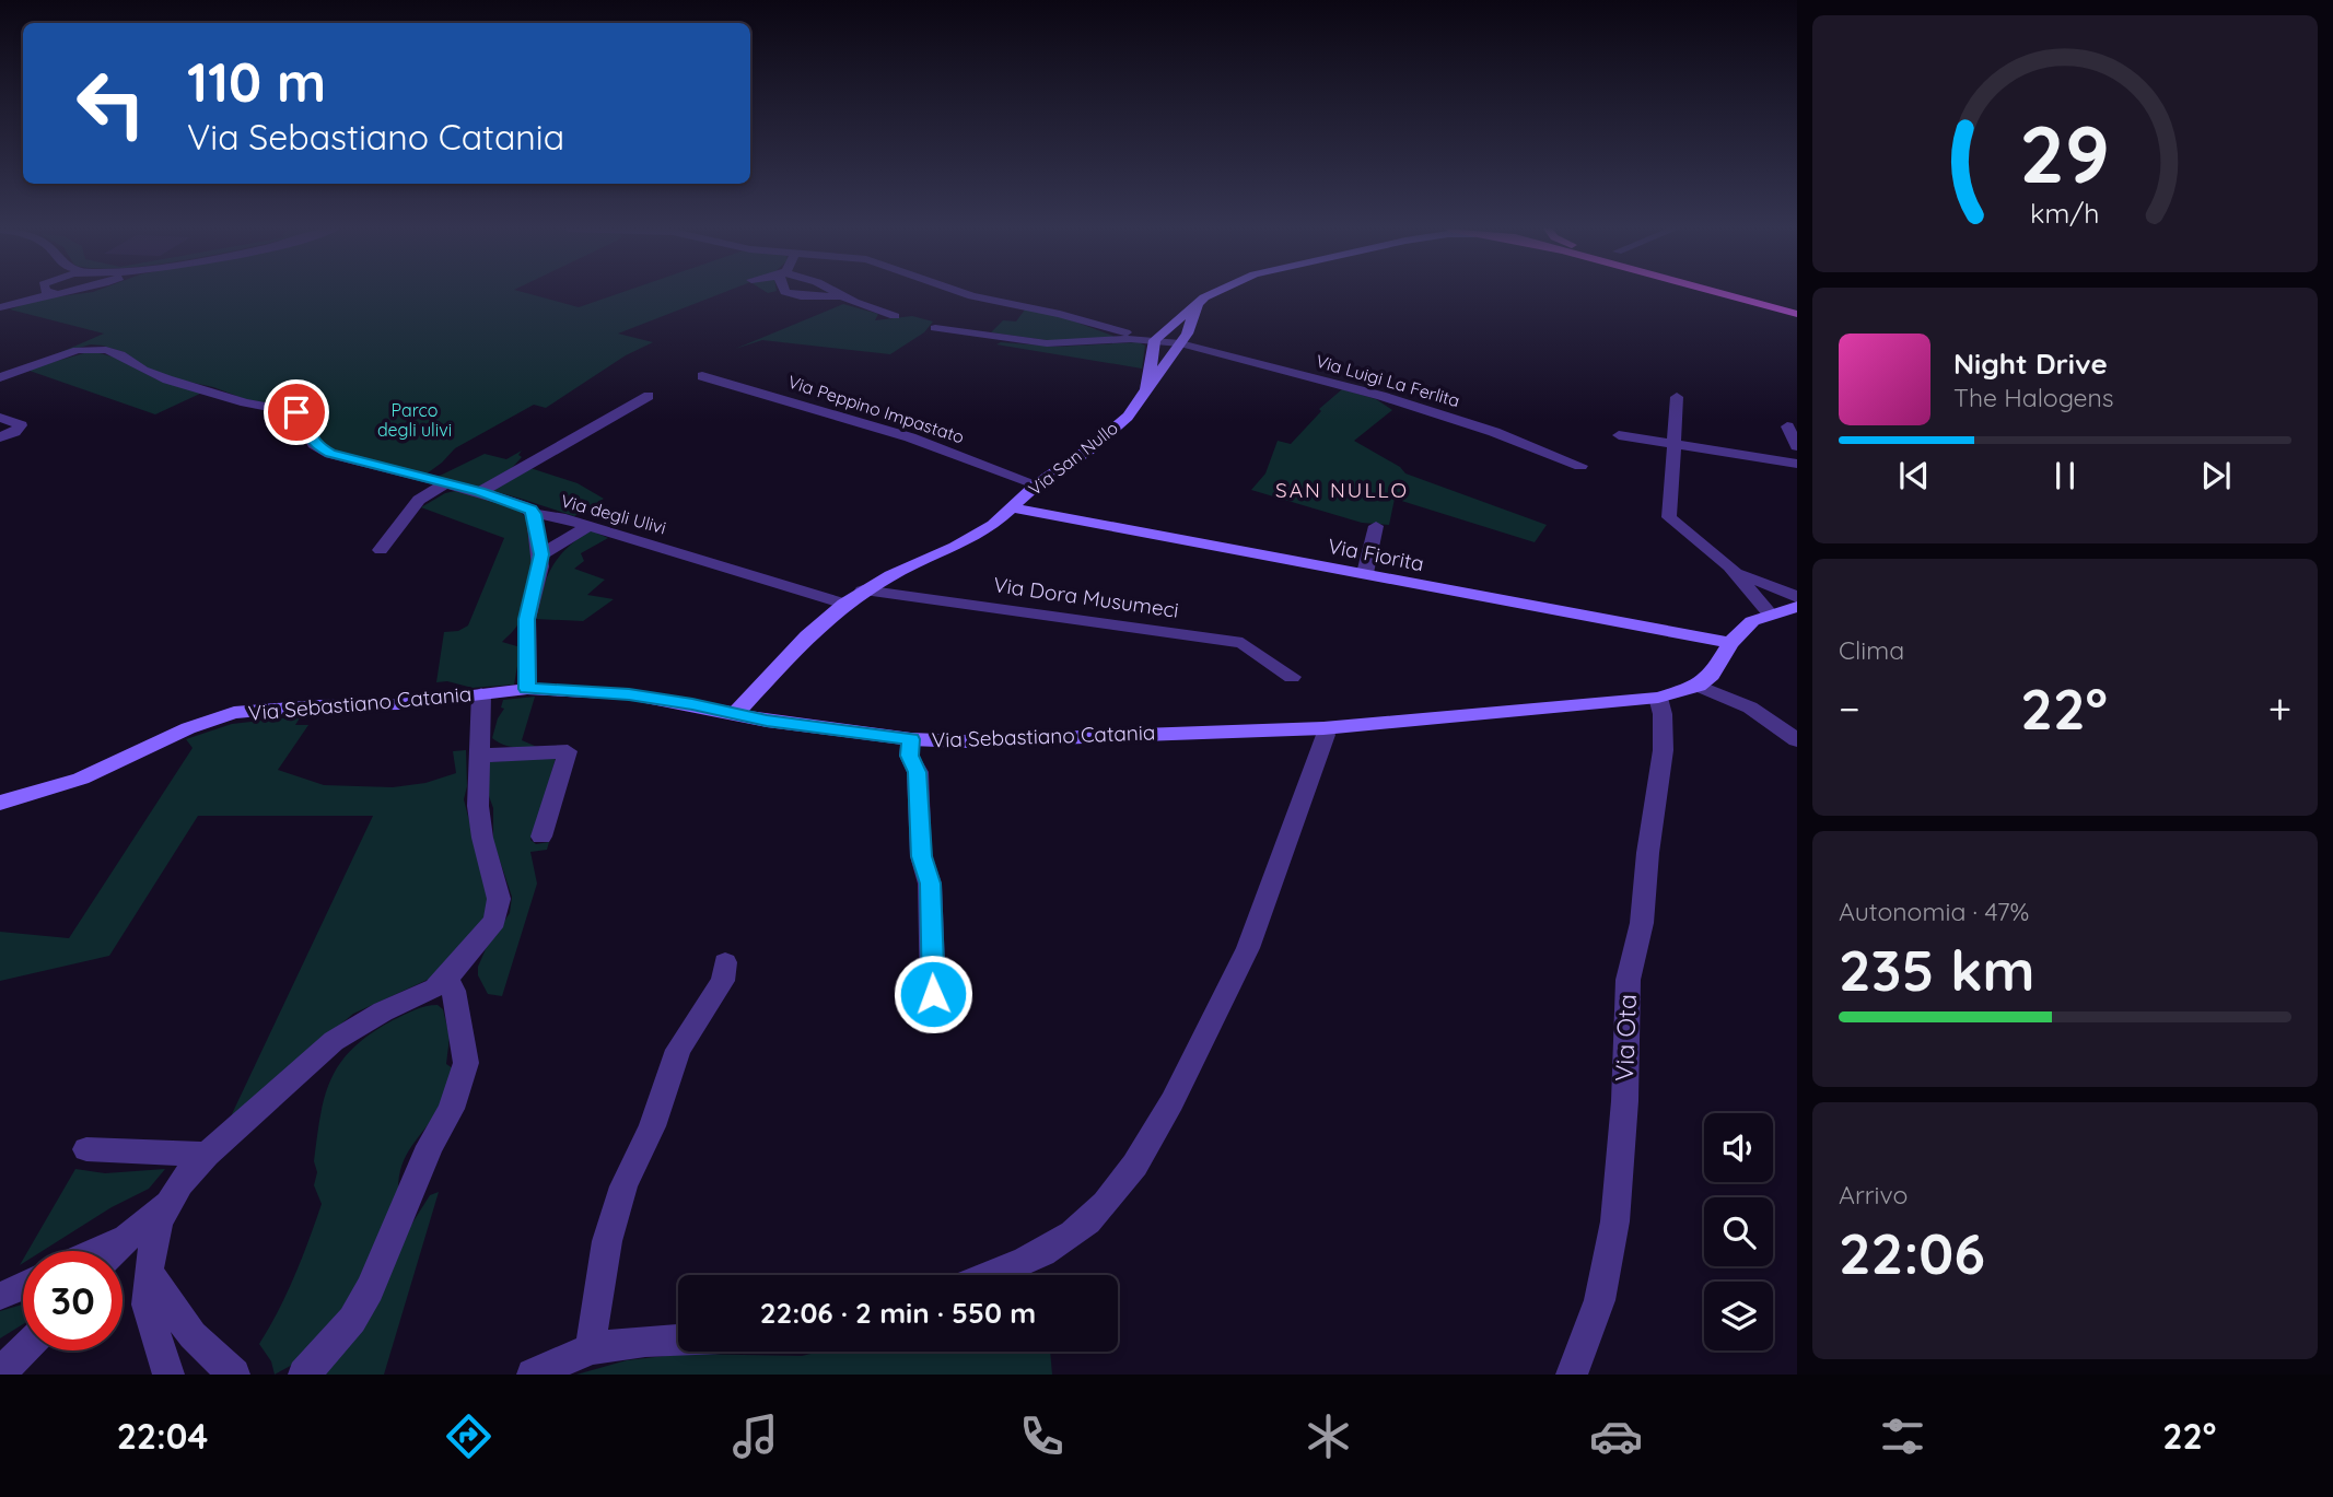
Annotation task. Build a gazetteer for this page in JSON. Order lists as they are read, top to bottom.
{
  "streets": {
    "main road": ["Via San Nullo", "Via Fiorita", "Via Sebastiano Catania"],
    "street": [
      "Via Luigi La Ferlita",
      "Via Peppino Impastato",
      "Via degli Ulivi",
      "Via Dora Musumeci",
      "Via Ota"
    ]
  },
  "crossings": [
    ["Via Peppino Impastato", "Via San Nullo"],
    ["Via San Nullo", "Via degli Ulivi"],
    ["Via San Nullo", "Via Fiorita"],
    ["Via San Nullo", "Via Dora Musumeci"],
    ["Via San Nullo", "Via Sebastiano Catania"],
    ["Via Sebastiano Catania", "Via Ota"]
  ],
  "districts": ["SAN NULLO"],
  "parks": ["Parco degli ulivi"],
  "page": {
    "turn": ["110 m", "Via Sebastiano Catania"],
    "song": ["Night Drive", "The Halogens"],
    "tile": [
      "Clima",
      ["Autonomia · 47%", "235 km"],
      ["Arrivo", "22:06"]
    ],
    "heat": ["−", "22°", "+"],
    "limit": "30",
    "trip": "22:06 · 2 min · 550 m",
    "tabs": ["22:04", "22°"],
    "gauge": ["29", "km/h"]
  }
}
